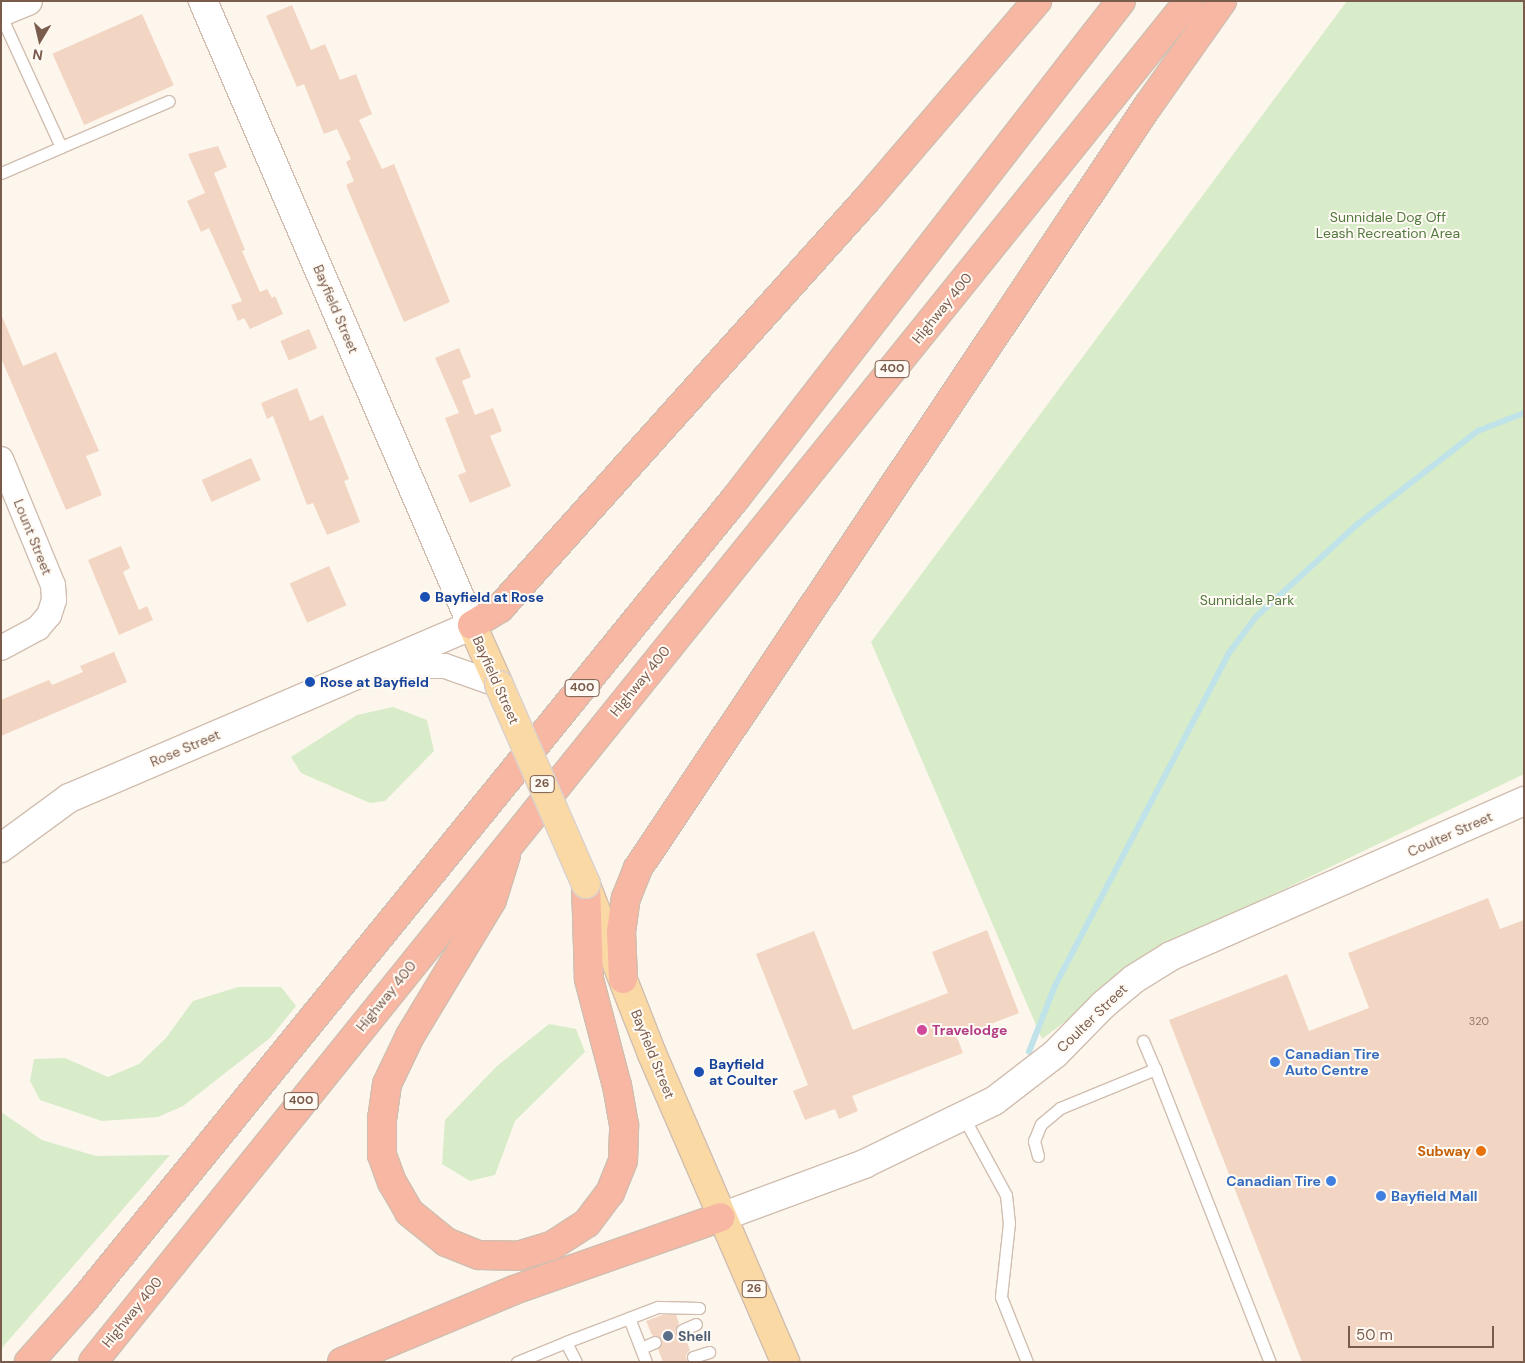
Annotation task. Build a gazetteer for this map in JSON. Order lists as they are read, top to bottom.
{
  "streets": {
    "highway": ["Highway 400", "400"],
    "main road": ["Bayfield Street", "26"],
    "street": ["Lount Street", "Rose Street", "Coulter Street"]
  },
  "crossings": [
    ["Bayfield Street", "Rose Street"],
    ["Bayfield Street", "Coulter Street"]
  ],
  "parks": ["Sunnidale Dog Off Leash Recreation Area", "Sunnidale Park"],
  "places": [
    "Bayfield at Rose",
    "Rose at Bayfield",
    "Travelodge",
    "Canadian Tire Auto Centre",
    "Bayfield at Coulter",
    "Subway",
    "Canadian Tire",
    "Bayfield Mall",
    "Shell"
  ],
  "house_numbers": ["320"],
  "scale_bar": "50 m",
  "north": "bottom"
}
